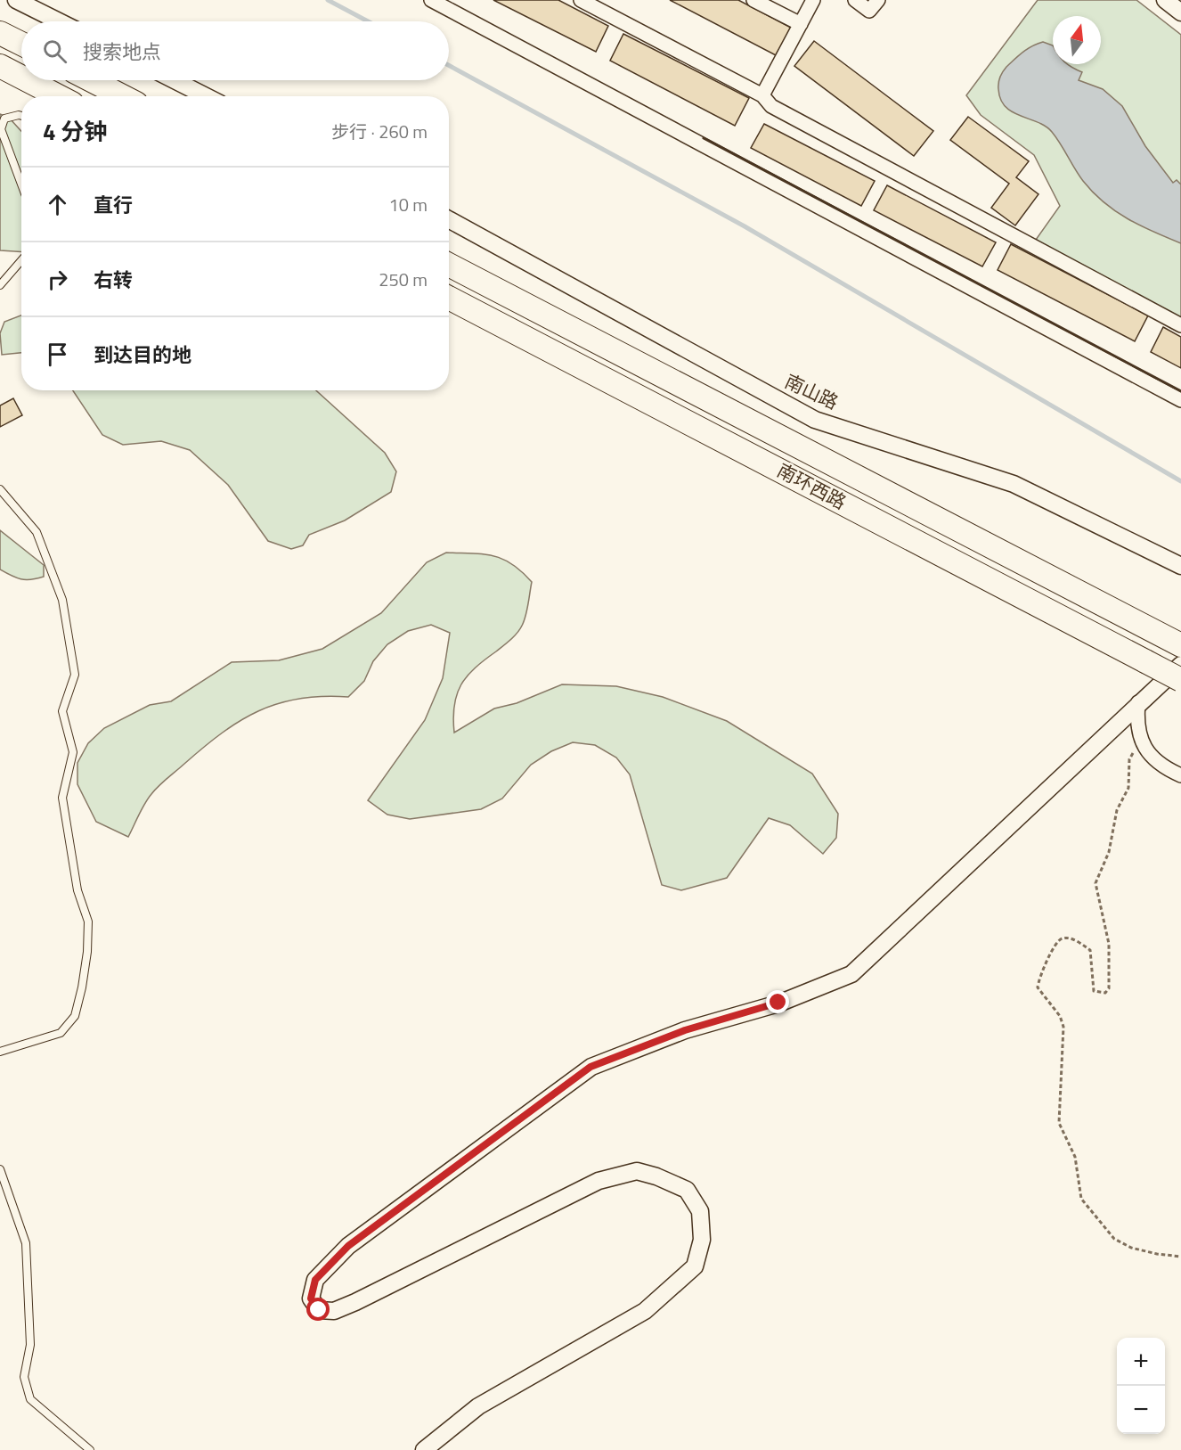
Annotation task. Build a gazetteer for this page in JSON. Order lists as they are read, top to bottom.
{
  "streets": {
    "highway": ["南环西路"],
    "street": ["南山路"]
  },
  "north": "top",
  "page": {
    "search": "搜索地点",
    "heading": ["4 分钟", "步行 · 260 m"],
    "list": [
      ["直行", "10 m"],
      ["右转", "250 m"],
      "到达目的地"
    ],
    "map_buttons": ["+", "−"]
  }
}
